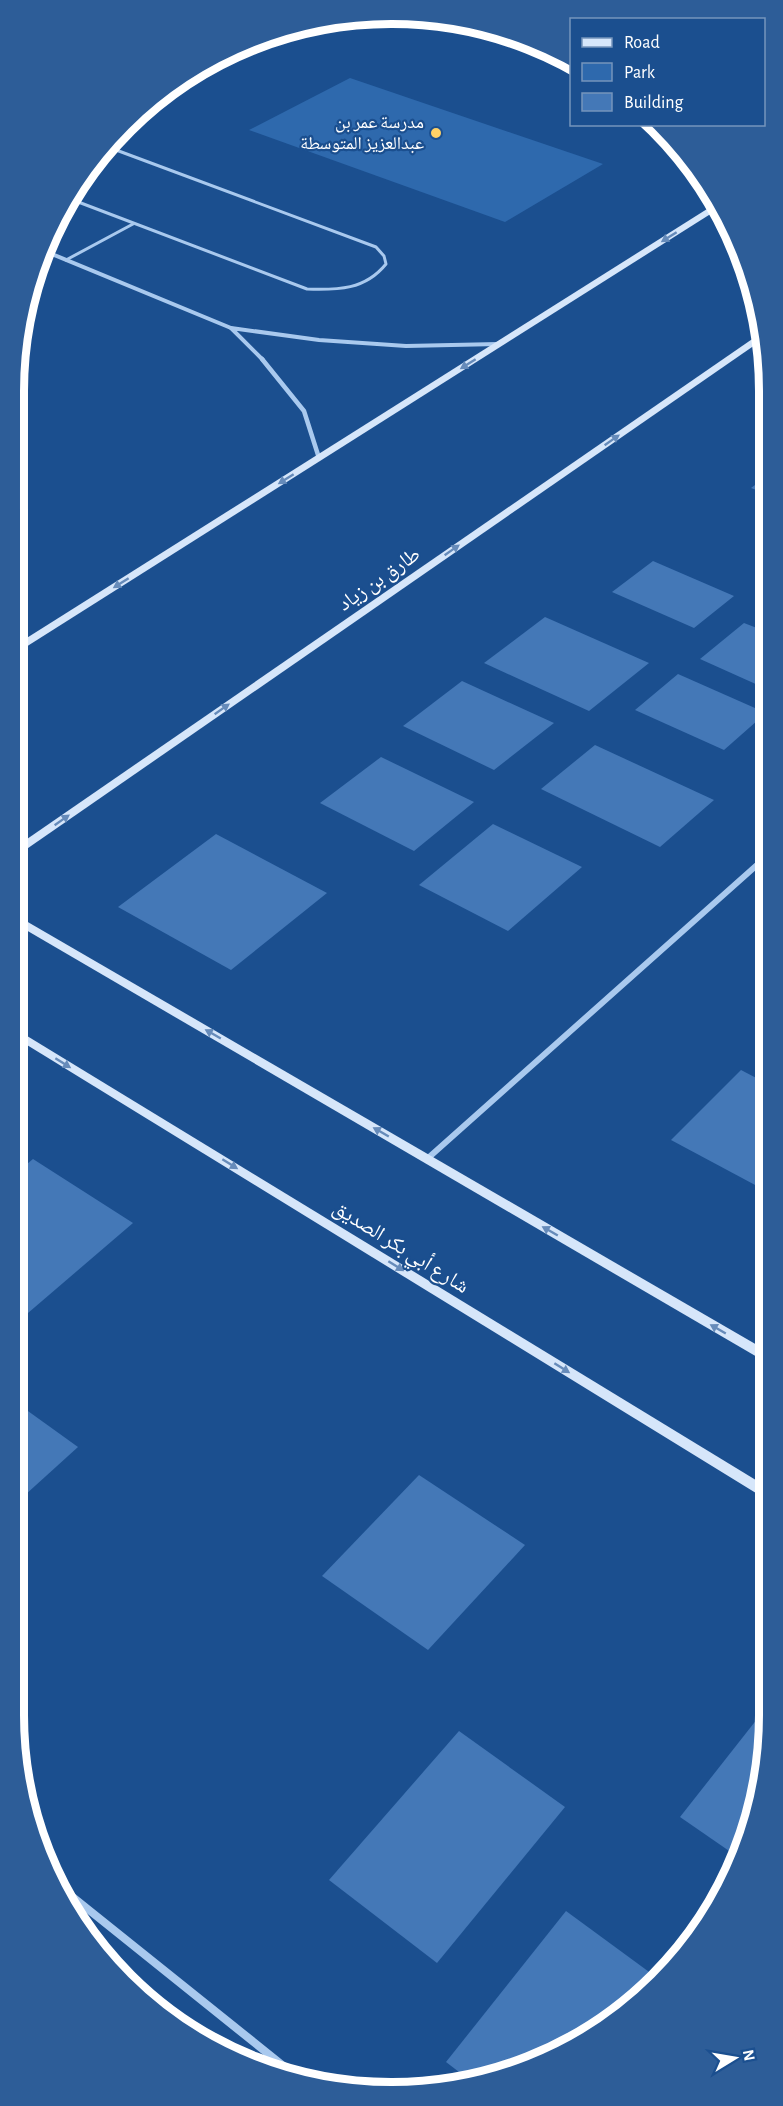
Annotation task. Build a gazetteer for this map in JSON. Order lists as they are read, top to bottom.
{
  "streets": {
    "street": ["طارق بن زياد", "شارع أبي بكر الصديق"]
  },
  "one_way": ["طارق بن زياد"],
  "places": ["مدرسة عمر بن عبدالعزيز المتوسطة"],
  "legend": ["Road", "Park", "Building"],
  "north": "right"
}
